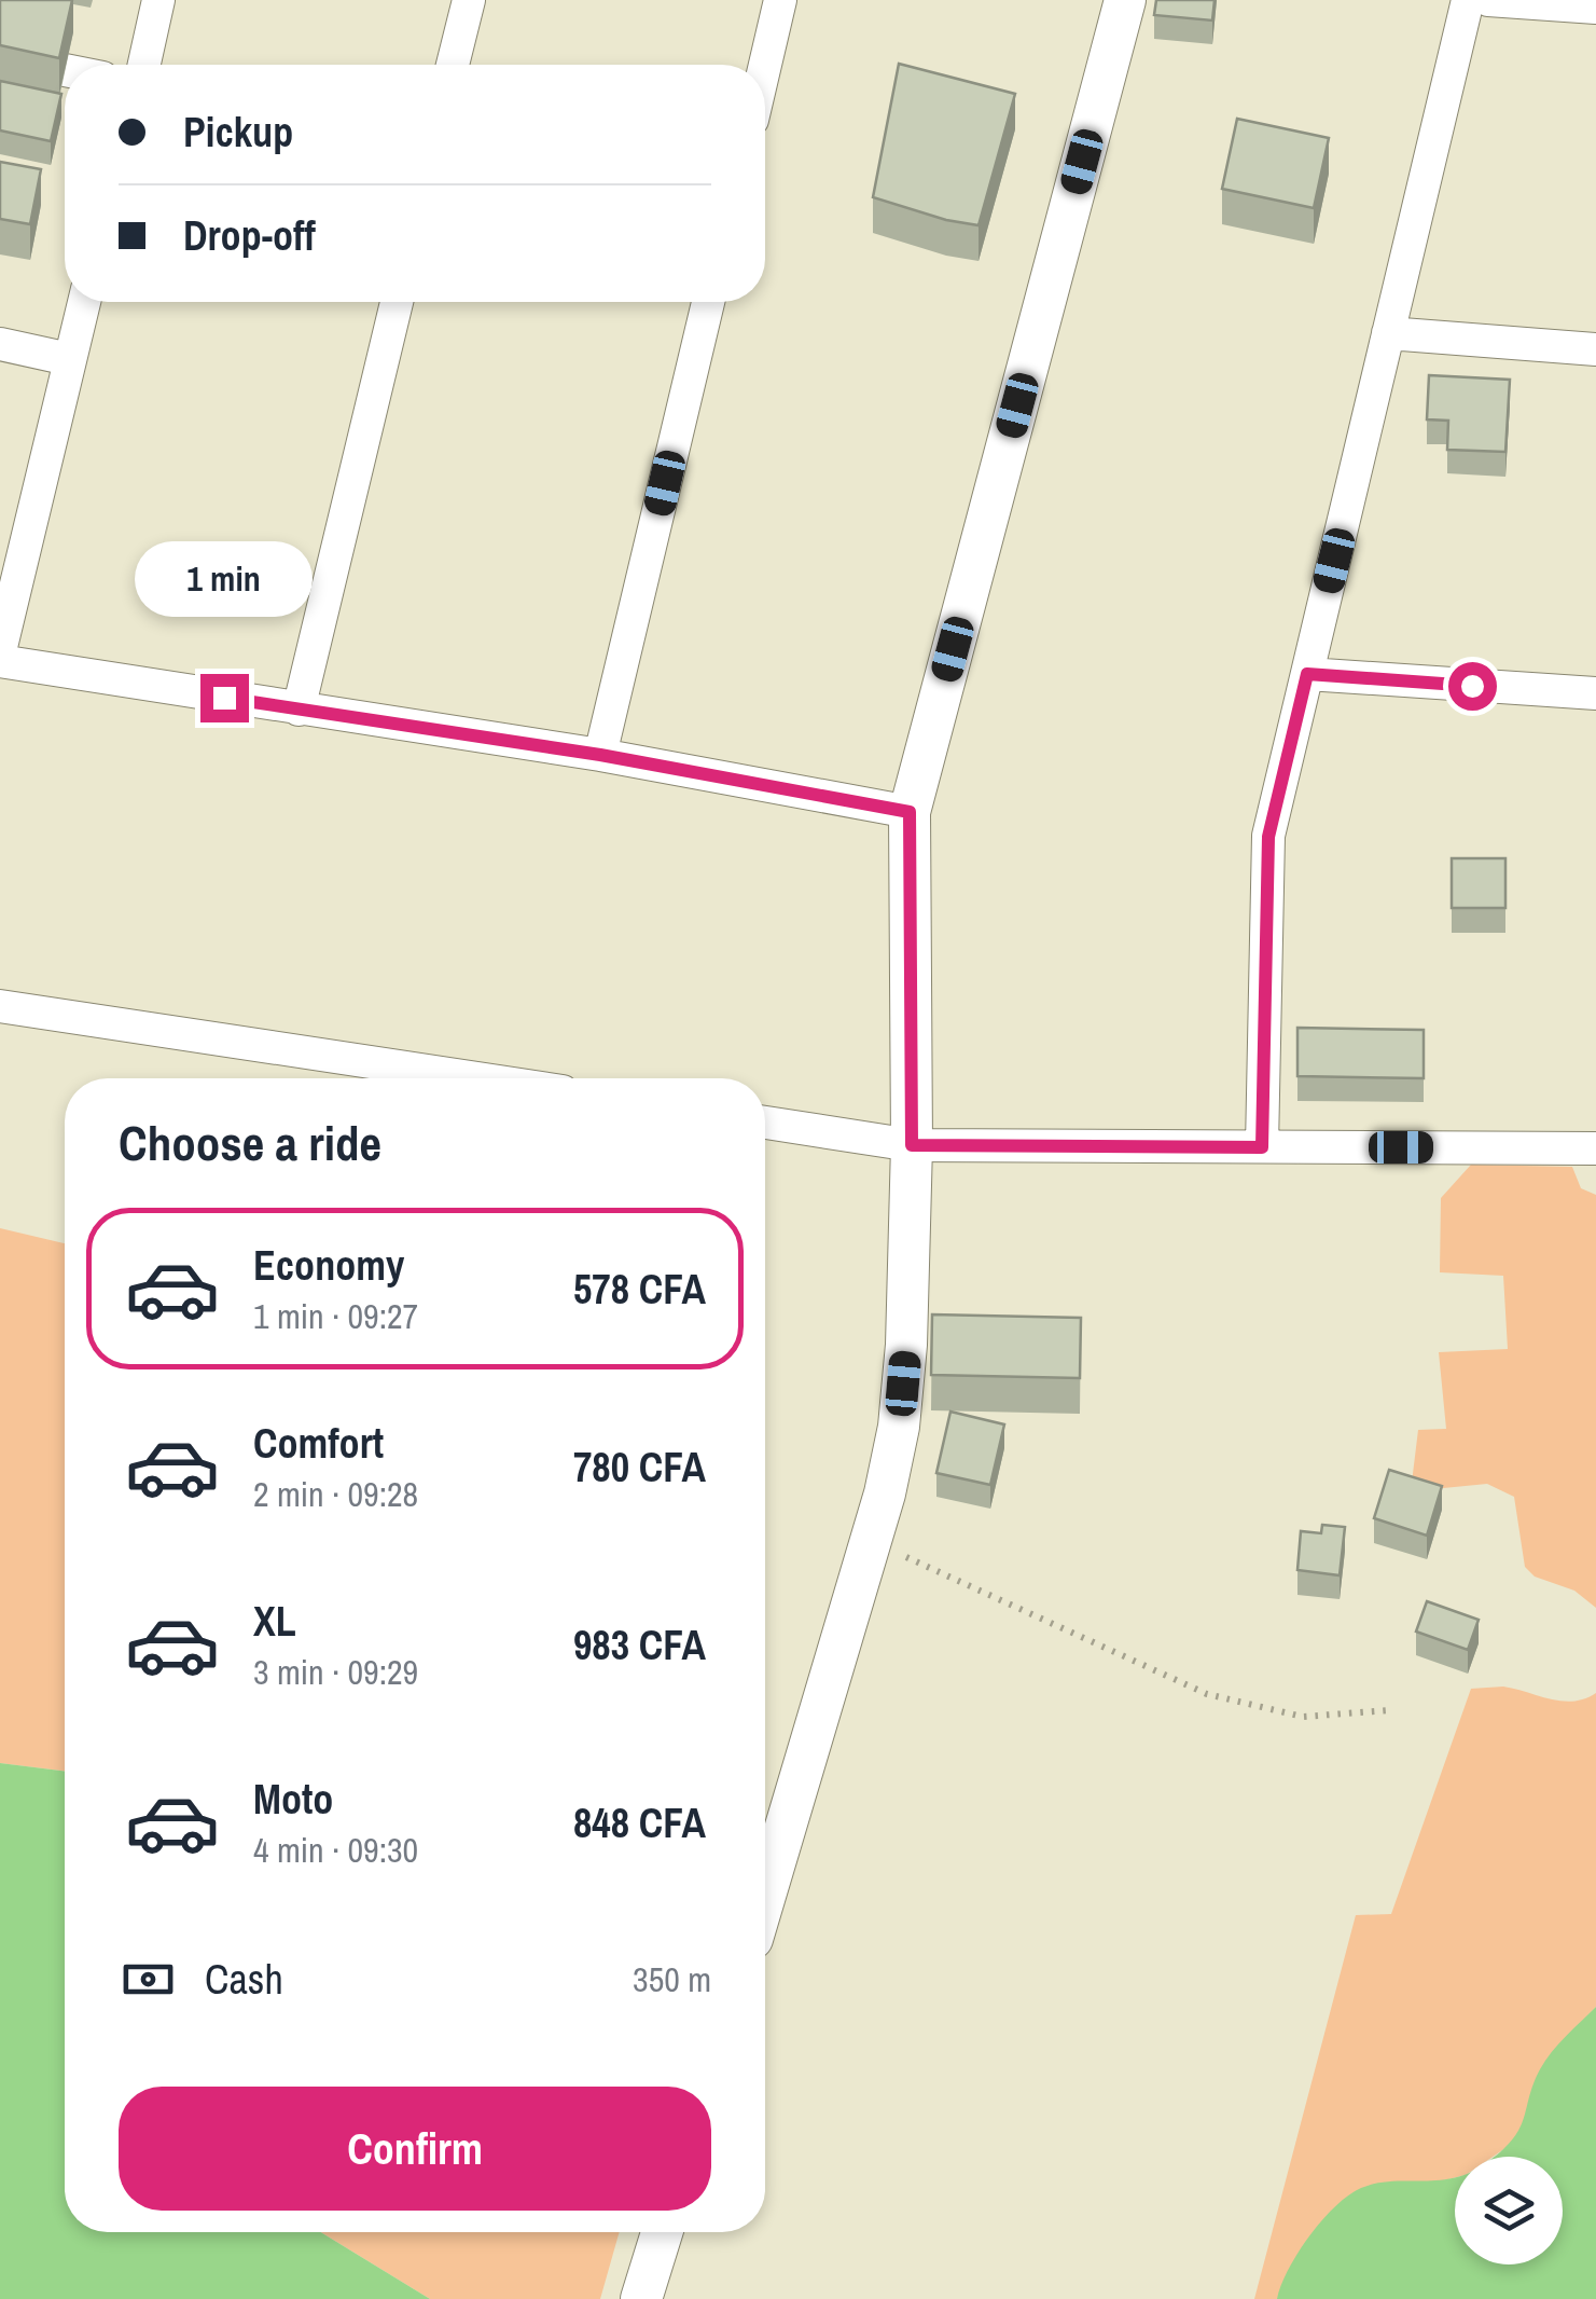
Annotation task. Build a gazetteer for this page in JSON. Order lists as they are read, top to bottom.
{
  "page": {
    "banner": ["Pickup", "Drop-off"],
    "bubble": "1 min",
    "heading": "Choose a ride",
    "list": [
      {
        "name": "Economy",
        "note": "1 min · 09:27",
        "value": "578 CFA"
      },
      {
        "name": "Comfort",
        "note": "2 min · 09:28",
        "value": "780 CFA"
      },
      {
        "name": "XL",
        "note": "3 min · 09:29",
        "value": "983 CFA"
      },
      {
        "name": "Moto",
        "note": "4 min · 09:30",
        "value": "848 CFA"
      }
    ],
    "pay": ["Cash", "350 m"],
    "buttons": "Confirm"
  }
}
